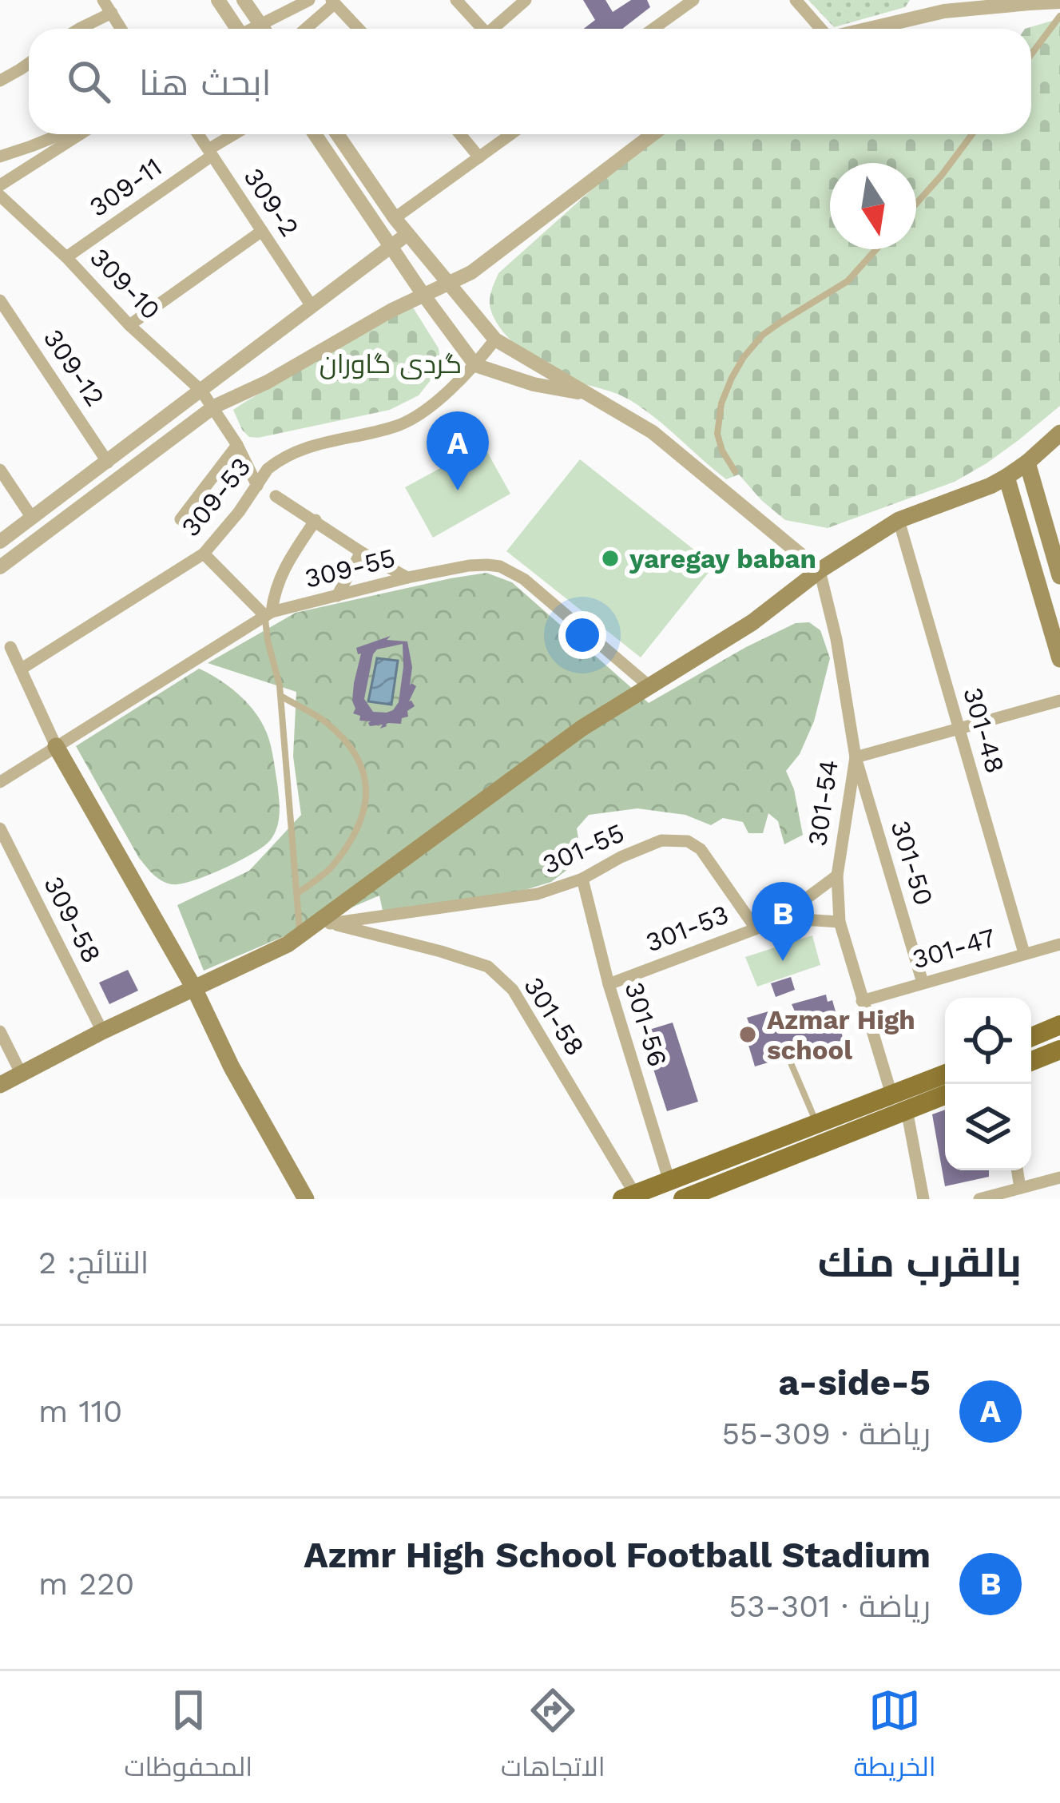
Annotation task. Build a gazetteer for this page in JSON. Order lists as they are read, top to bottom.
{
  "streets": {
    "street": [
      "309-11",
      "309-2",
      "309-10",
      "309-12",
      "309-53",
      "309-55",
      "301-48",
      "301-54",
      "301-55",
      "301-50",
      "309-58",
      "301-53",
      "301-47",
      "301-58",
      "301-56"
    ]
  },
  "crossings": [
    ["309-11", "309-2"],
    ["309-11", "309-10"],
    ["309-10", "309-53"],
    ["301-48", "301-47"],
    ["301-54", "301-50"],
    ["301-54", "301-53"],
    ["301-54", "301-47"],
    ["301-55", "301-53"],
    ["301-55", "301-58"],
    ["301-55", "301-56"],
    ["301-50", "301-47"],
    ["301-53", "301-56"]
  ],
  "parks": ["گردی گاوران"],
  "places": ["yaregay baban", "Azmar High school"],
  "north": "bottom",
  "page": {
    "search": "ابحث هنا",
    "pins": ["A", "B"],
    "heading": ["بالقرب منك", "النتائج: 2"],
    "list": [
      {
        "mark": "A",
        "name": "5-a-side",
        "note": "رياضة · 309-55",
        "value": "110 m"
      },
      {
        "mark": "B",
        "name": "Azmr High School Football Stadium",
        "note": "رياضة · 301-53",
        "value": "220 m"
      }
    ],
    "nav": ["الخريطة", "الاتجاهات", "المحفوظات"]
  }
}
